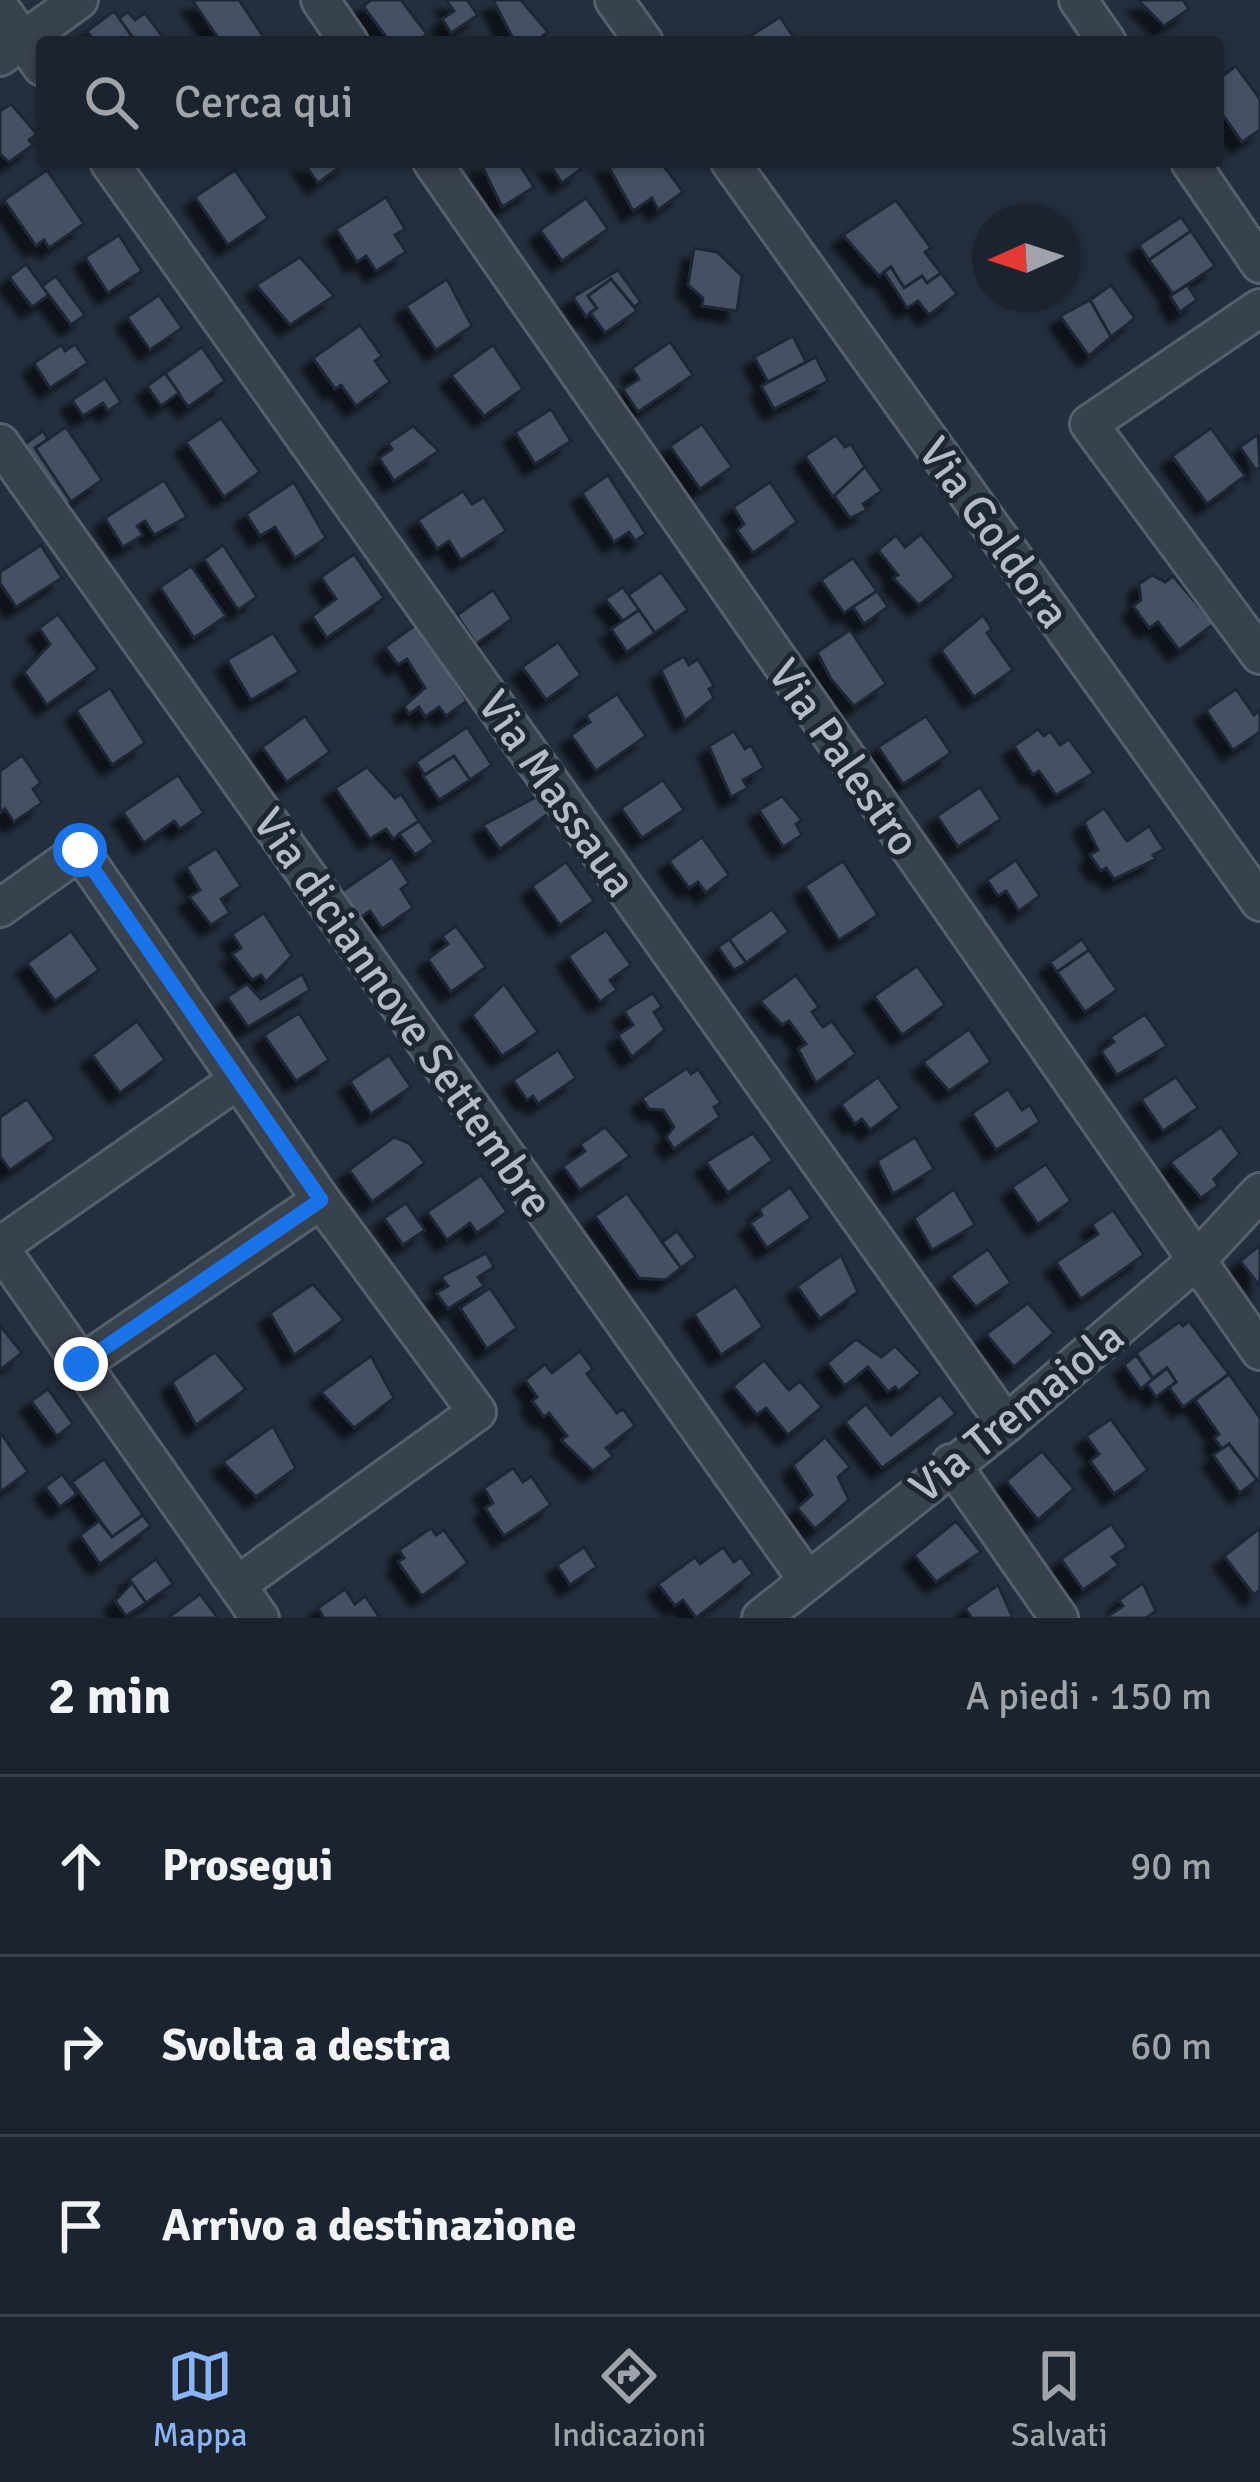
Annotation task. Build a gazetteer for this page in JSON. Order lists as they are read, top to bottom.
{
  "streets": {
    "street": [
      "Via Goldora",
      "Via Palestro",
      "Via Massaua",
      "Via diciannove Settembre",
      "Via Tremaiola"
    ]
  },
  "crossings": [
    ["Via Palestro", "Via Tremaiola"],
    ["Via Massaua", "Via Tremaiola"],
    ["Via diciannove Settembre", "Via Tremaiola"]
  ],
  "north": "left",
  "page": {
    "search": "Cerca qui",
    "heading": ["2 min", "A piedi · 150 m"],
    "list": [
      ["Prosegui", "90 m"],
      ["Svolta a destra", "60 m"],
      "Arrivo a destinazione"
    ],
    "nav": ["Mappa", "Indicazioni", "Salvati"]
  }
}
